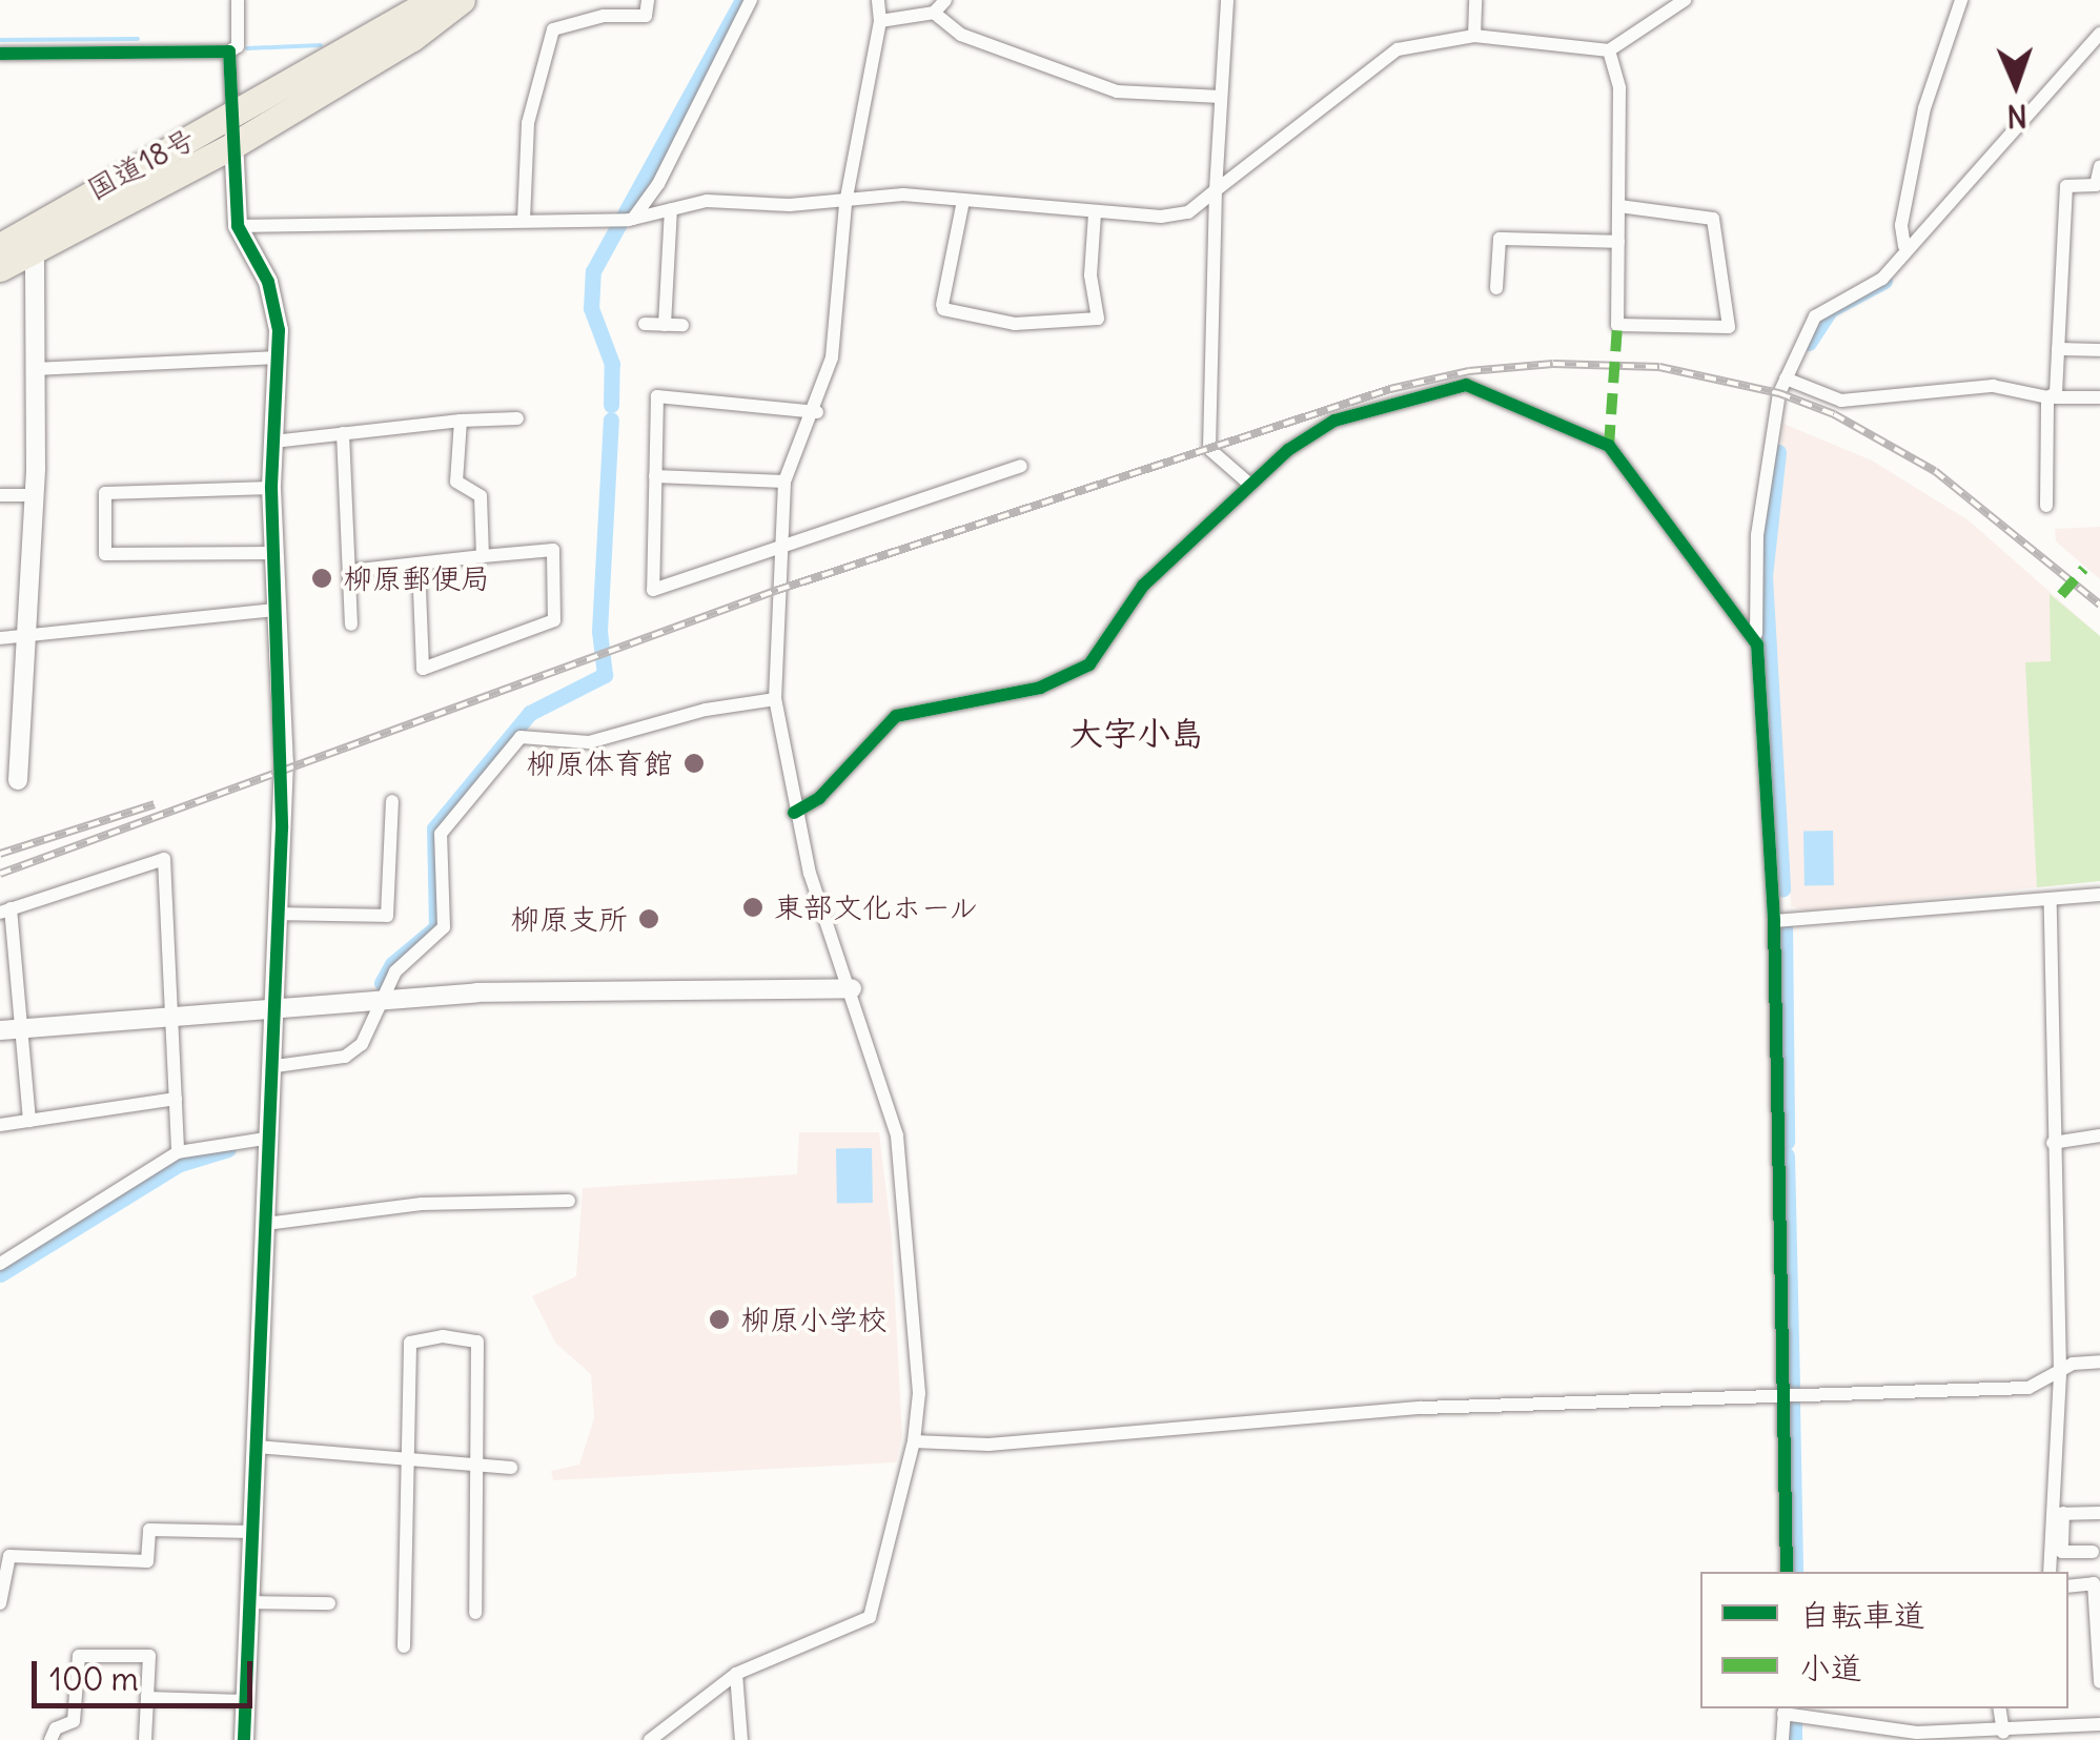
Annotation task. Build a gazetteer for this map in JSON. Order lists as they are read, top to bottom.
{
  "streets": {
    "highway": ["国道18号"]
  },
  "districts": ["大字小島"],
  "places": [
    "柳原郵便局",
    "柳原体育館",
    "東部文化ホール",
    "柳原支所",
    "柳原小学校"
  ],
  "legend": ["自転車道", "小道"],
  "scale_bar": "100 m",
  "north": "bottom"
}
